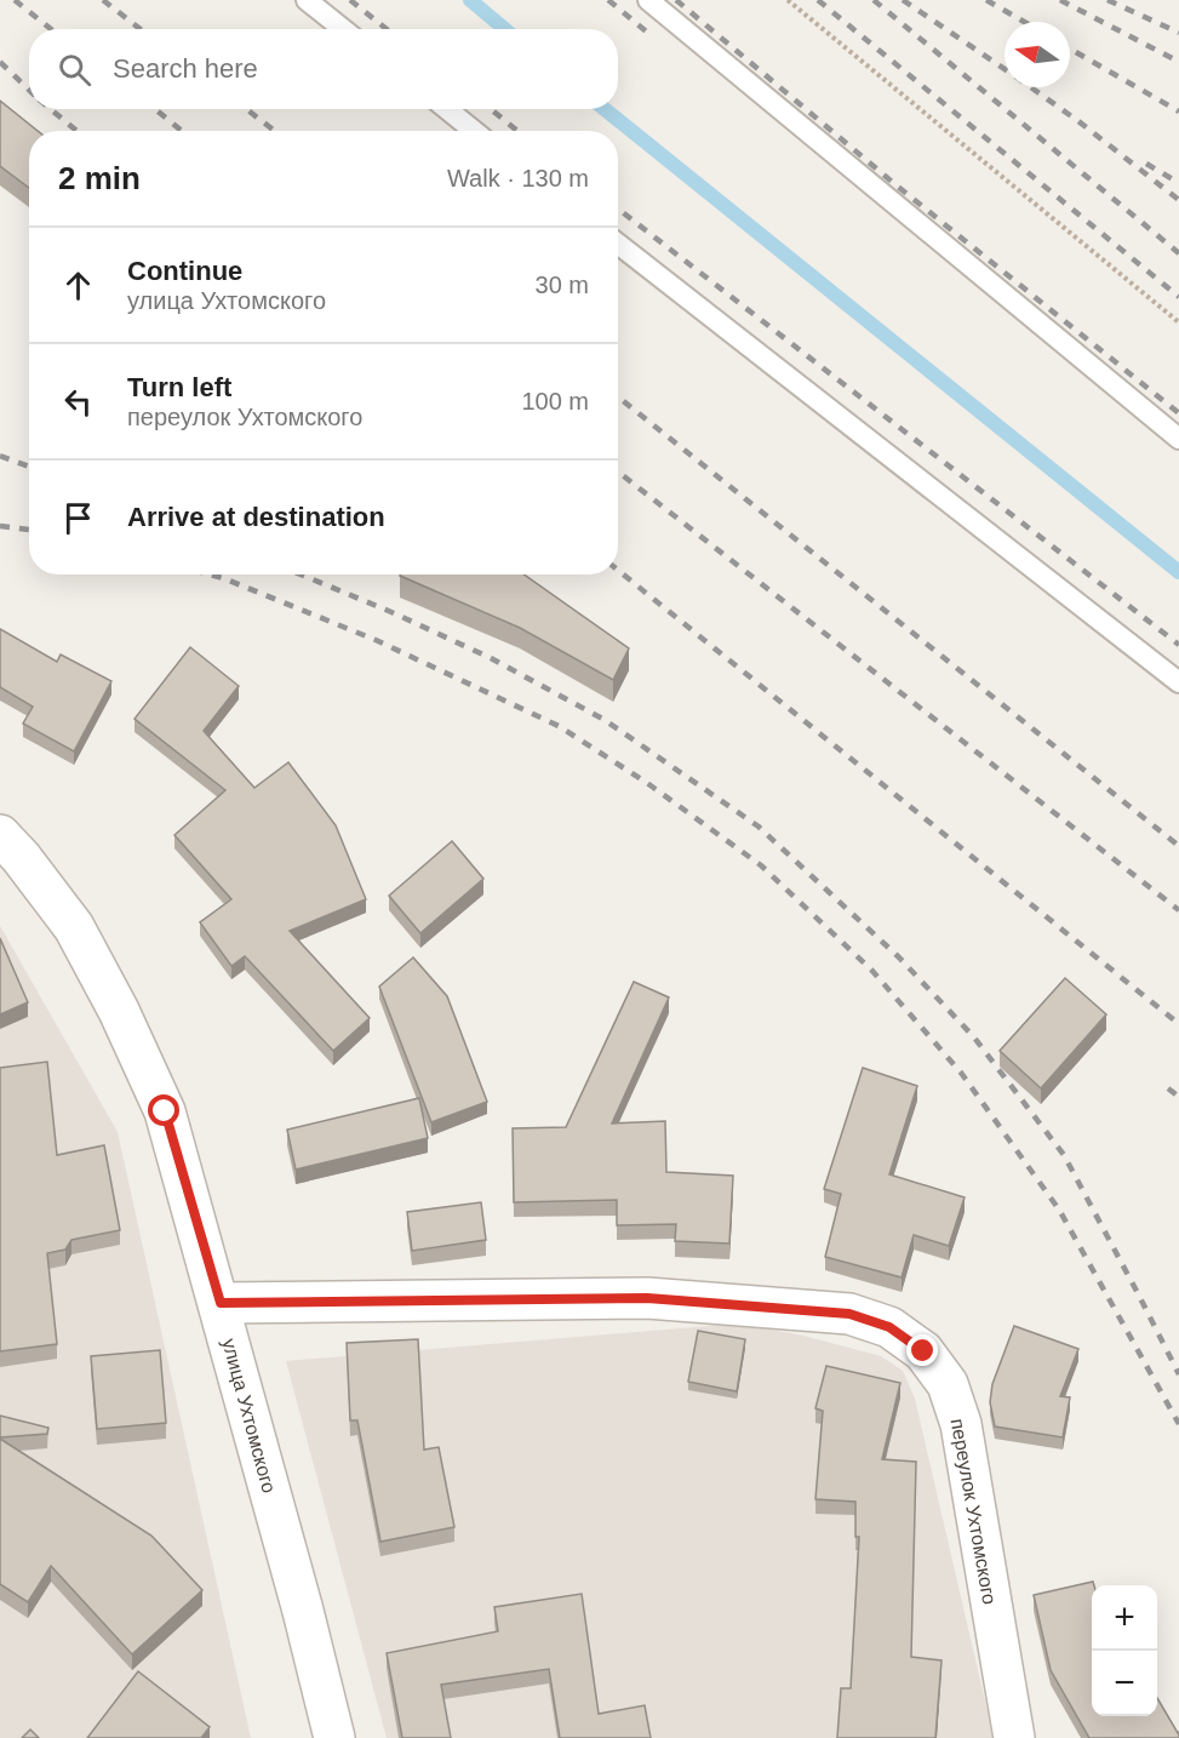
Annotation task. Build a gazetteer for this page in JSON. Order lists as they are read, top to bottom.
{
  "streets": {
    "street": ["улица Ухтомского", "переулок Ухтомского"]
  },
  "crossings": [
    ["улица Ухтомского", "переулок Ухтомского"]
  ],
  "north": "left",
  "page": {
    "search": "Search here",
    "heading": ["2 min", "Walk · 130 m"],
    "list": [
      ["Continue", "улица Ухтомского", "30 m"],
      ["Turn left", "переулок Ухтомского", "100 m"],
      "Arrive at destination"
    ],
    "map_buttons": ["+", "−"]
  }
}
